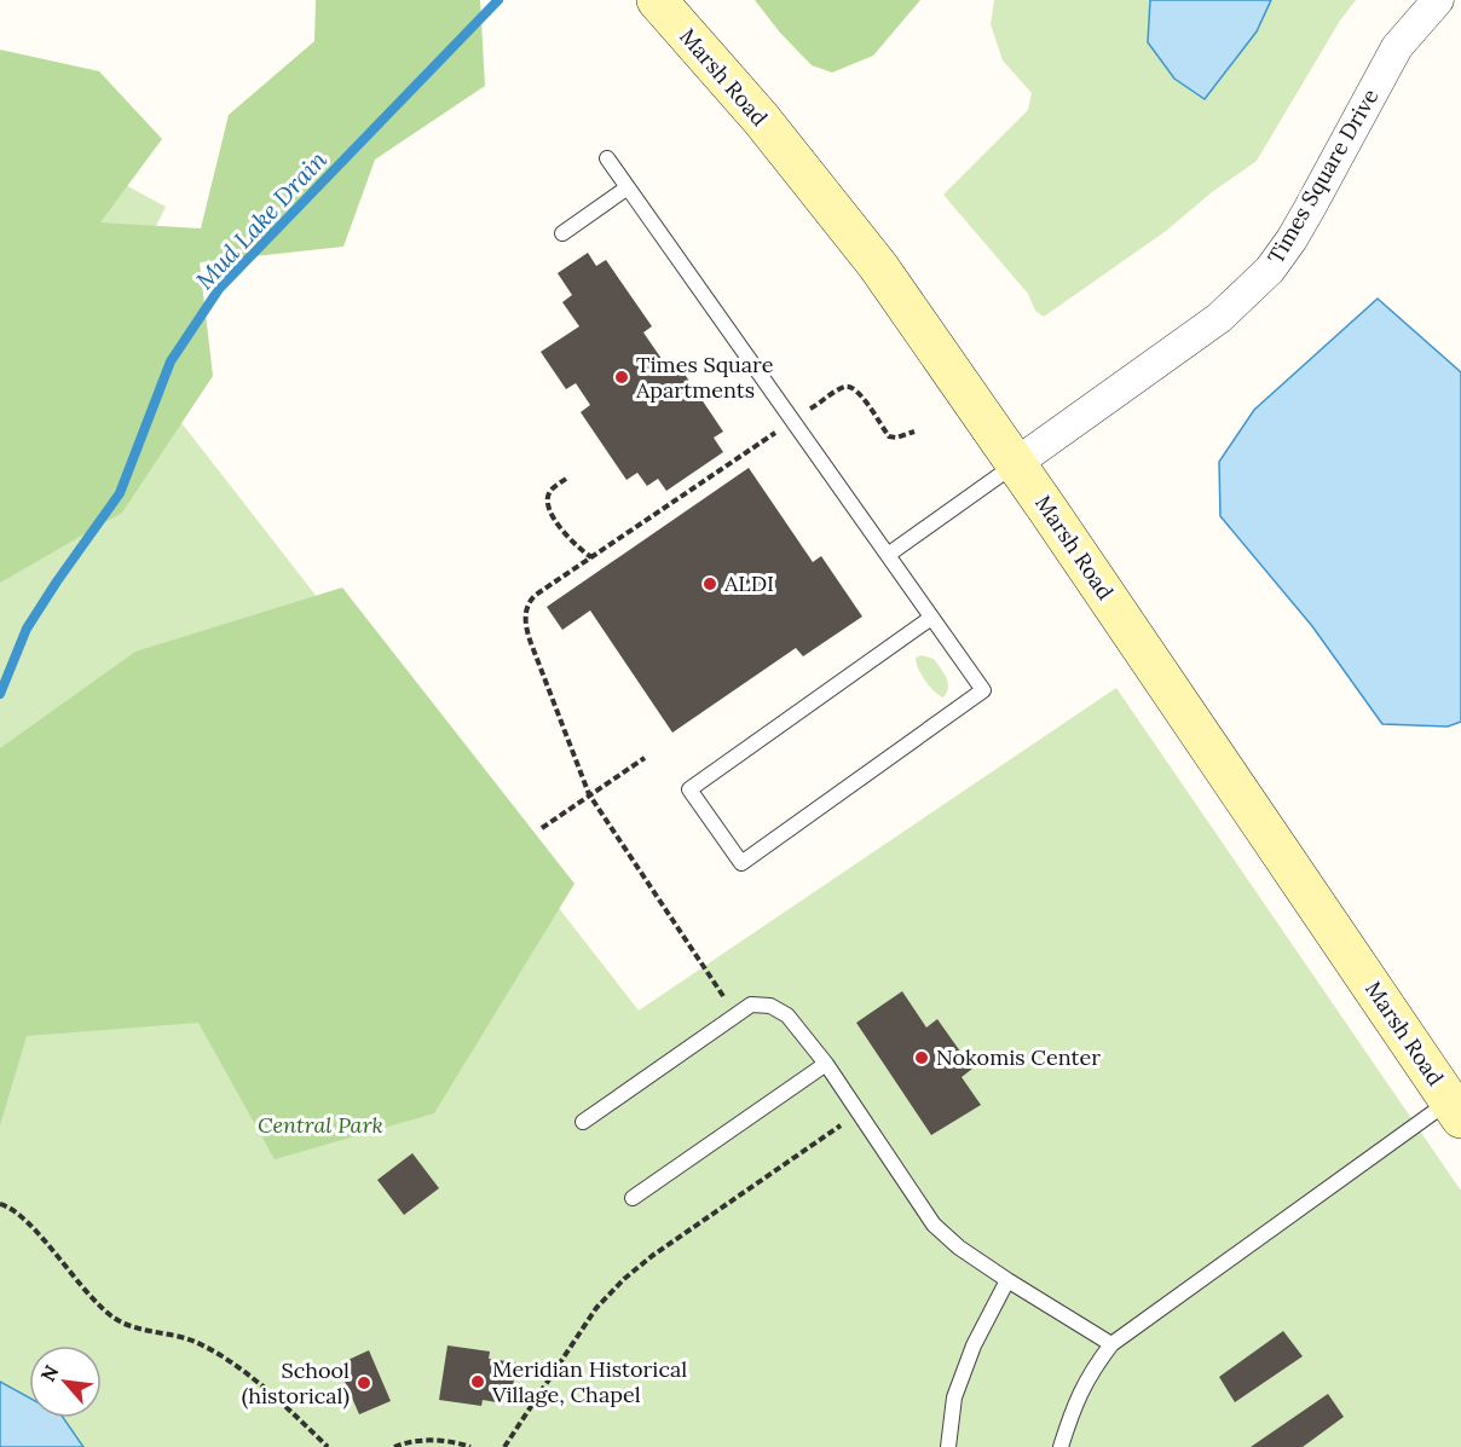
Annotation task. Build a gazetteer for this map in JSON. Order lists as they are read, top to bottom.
{
  "streets": {
    "main road": ["Marsh Road"],
    "street": ["Times Square Drive"]
  },
  "crossings": [
    ["Marsh Road", "Times Square Drive"]
  ],
  "water": ["Mud Lake Drain"],
  "parks": ["Central Park"],
  "places": [
    "Times Square Apartments",
    "ALDI",
    "Nokomis Center",
    "Meridian Historical Village, Chapel",
    "School (historical)"
  ],
  "north": "top left"
}
